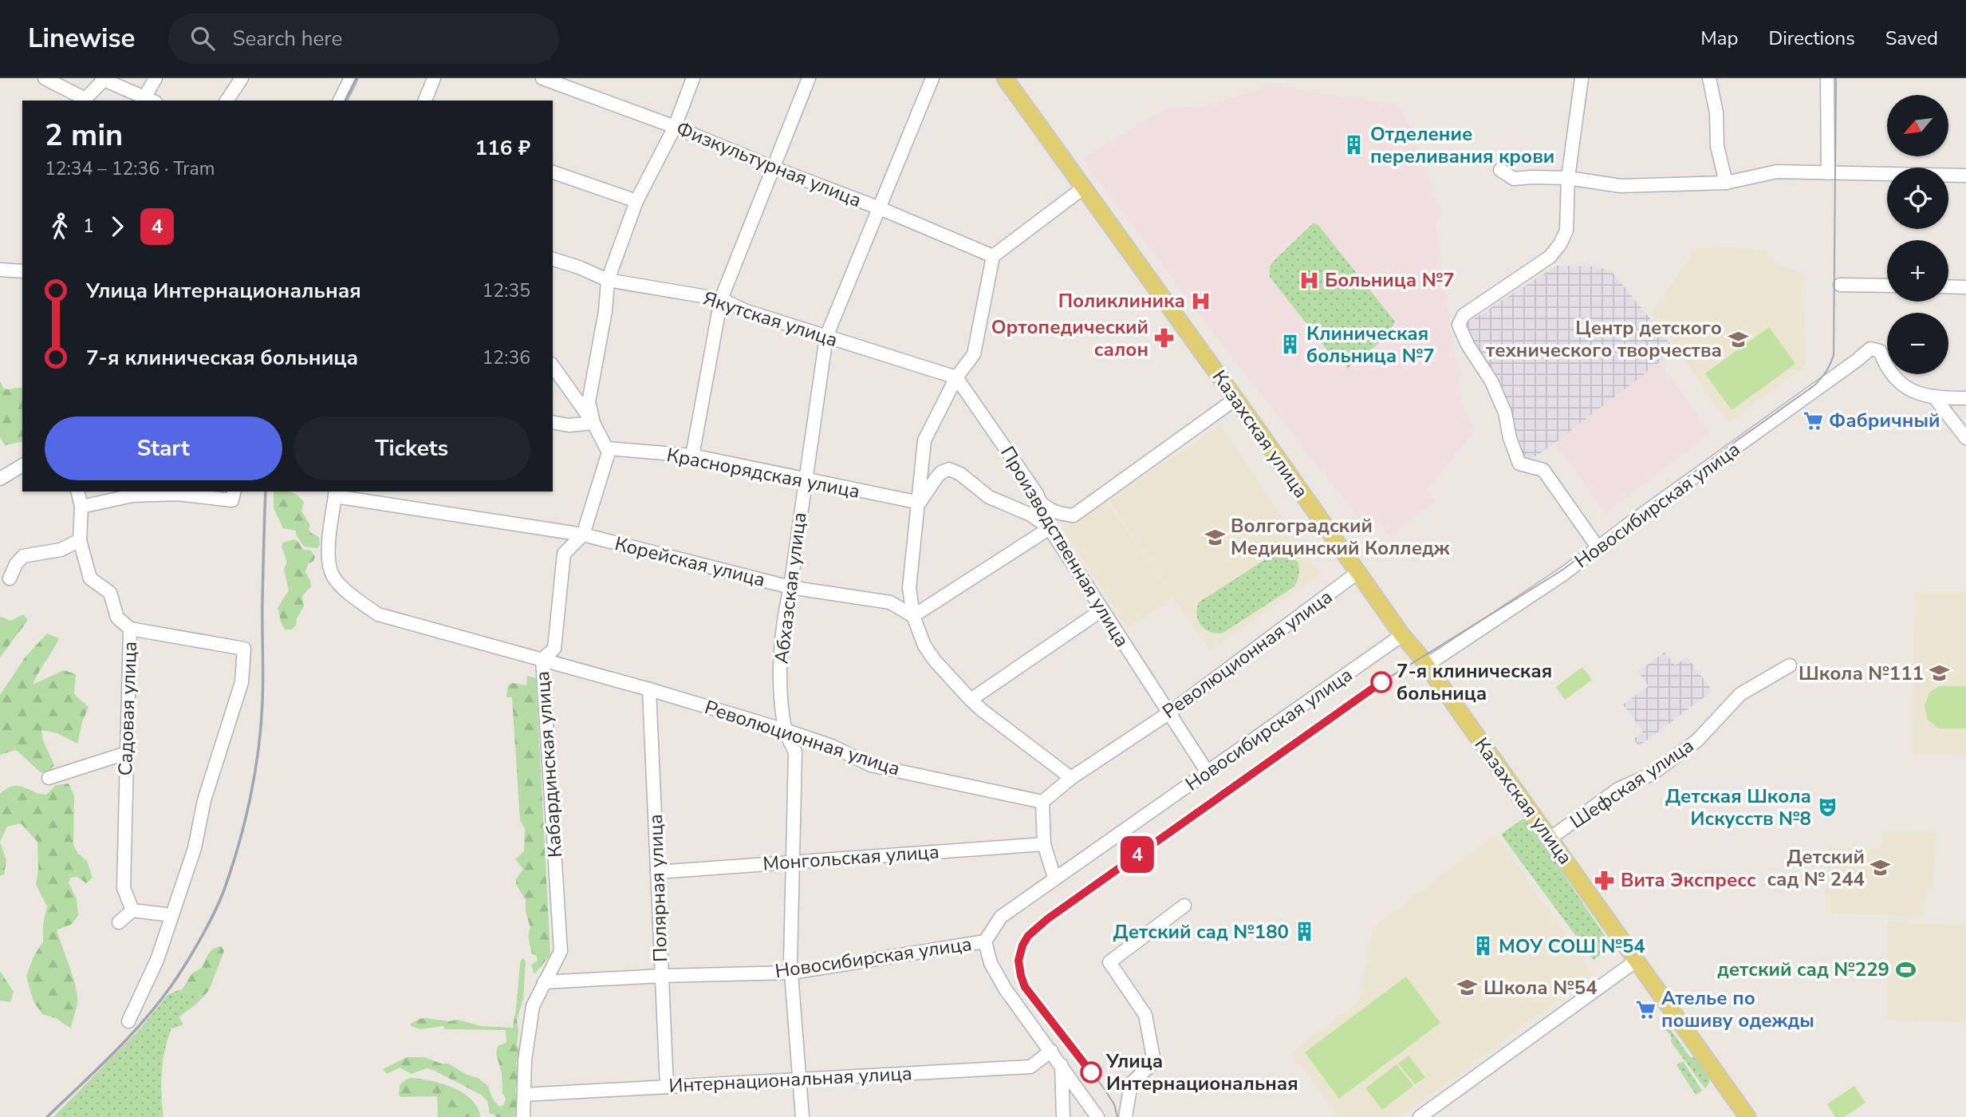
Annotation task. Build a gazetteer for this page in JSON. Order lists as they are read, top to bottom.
{
  "streets": {
    "main road": ["Казахская улица"],
    "street": [
      "Физкультурная улица",
      "Якутская улица",
      "Краснорядская улица",
      "Новосибирская улица",
      "Производственная улица",
      "Корейская улица",
      "Абхазская улица",
      "Революционная улица",
      "Садовая улица",
      "Кабардинская улица",
      "Шефская улица",
      "Монгольская улица",
      "Полярная улица",
      "Интернациональная улица"
    ]
  },
  "crossings": [
    ["Физкультурная улица", "Абхазская улица"],
    ["Якутская улица", "Производственная улица"],
    ["Якутская улица", "Абхазская улица"],
    ["Казахская улица", "Новосибирская улица"],
    ["Казахская улица", "Революционная улица"],
    ["Казахская улица", "Шефская улица"],
    ["Краснорядская улица", "Абхазская улица"],
    ["Краснорядская улица", "Кабардинская улица"],
    ["Новосибирская улица", "Производственная улица"],
    ["Новосибирская улица", "Абхазская улица"],
    ["Новосибирская улица", "Кабардинская улица"],
    ["Новосибирская улица", "Полярная улица"],
    ["Производственная улица", "Революционная улица"],
    ["Корейская улица", "Абхазская улица"],
    ["Корейская улица", "Кабардинская улица"],
    ["Абхазская улица", "Революционная улица"],
    ["Абхазская улица", "Монгольская улица"],
    ["Абхазская улица", "Интернациональная улица"],
    ["Революционная улица", "Кабардинская улица"],
    ["Революционная улица", "Полярная улица"],
    ["Кабардинская улица", "Интернациональная улица"],
    ["Монгольская улица", "Полярная улица"],
    ["Полярная улица", "Интернациональная улица"]
  ],
  "places": {
    "building": [
      "Отделение переливания крови",
      "Клиническая больница №7",
      "Детский сад №180",
      "МОУ СОШ №54"
    ],
    "hospital": ["Больница №7", "Поликлиника"],
    "pharmacy": ["Ортопедический салон", "Вита Экспресс"],
    "school or university": [
      "Центр детского технического творчества",
      "Волгоградский Медицинский Колледж",
      "Школа №111",
      "Детский сад № 244",
      "Школа №54"
    ],
    "supermarket": ["Фабричный", "Ателье по пошиву одежды"],
    "other": ["7-я клиническая больница", "Улица Интернациональная"],
    "theatre": ["Детская Школа Искусств №8"],
    "sports": ["детский сад №229"]
  },
  "lines": ["tram line 4"],
  "north": "bottom left",
  "page": {
    "header": "Linewise",
    "search": "Search here",
    "nav": ["Map", "Directions", "Saved"],
    "on_map": "4",
    "map_buttons": ["+", "−"],
    "heading": ["2 min", "12:34 – 12:36 · Tram", "116 ₽"],
    "legs": ["1", "4"],
    "list": [
      {
        "name": "Улица Интернациональная",
        "value": "12:35"
      },
      {
        "name": "7-я клиническая больница",
        "value": "12:36"
      }
    ],
    "buttons": ["Start", "Tickets"]
  }
}
